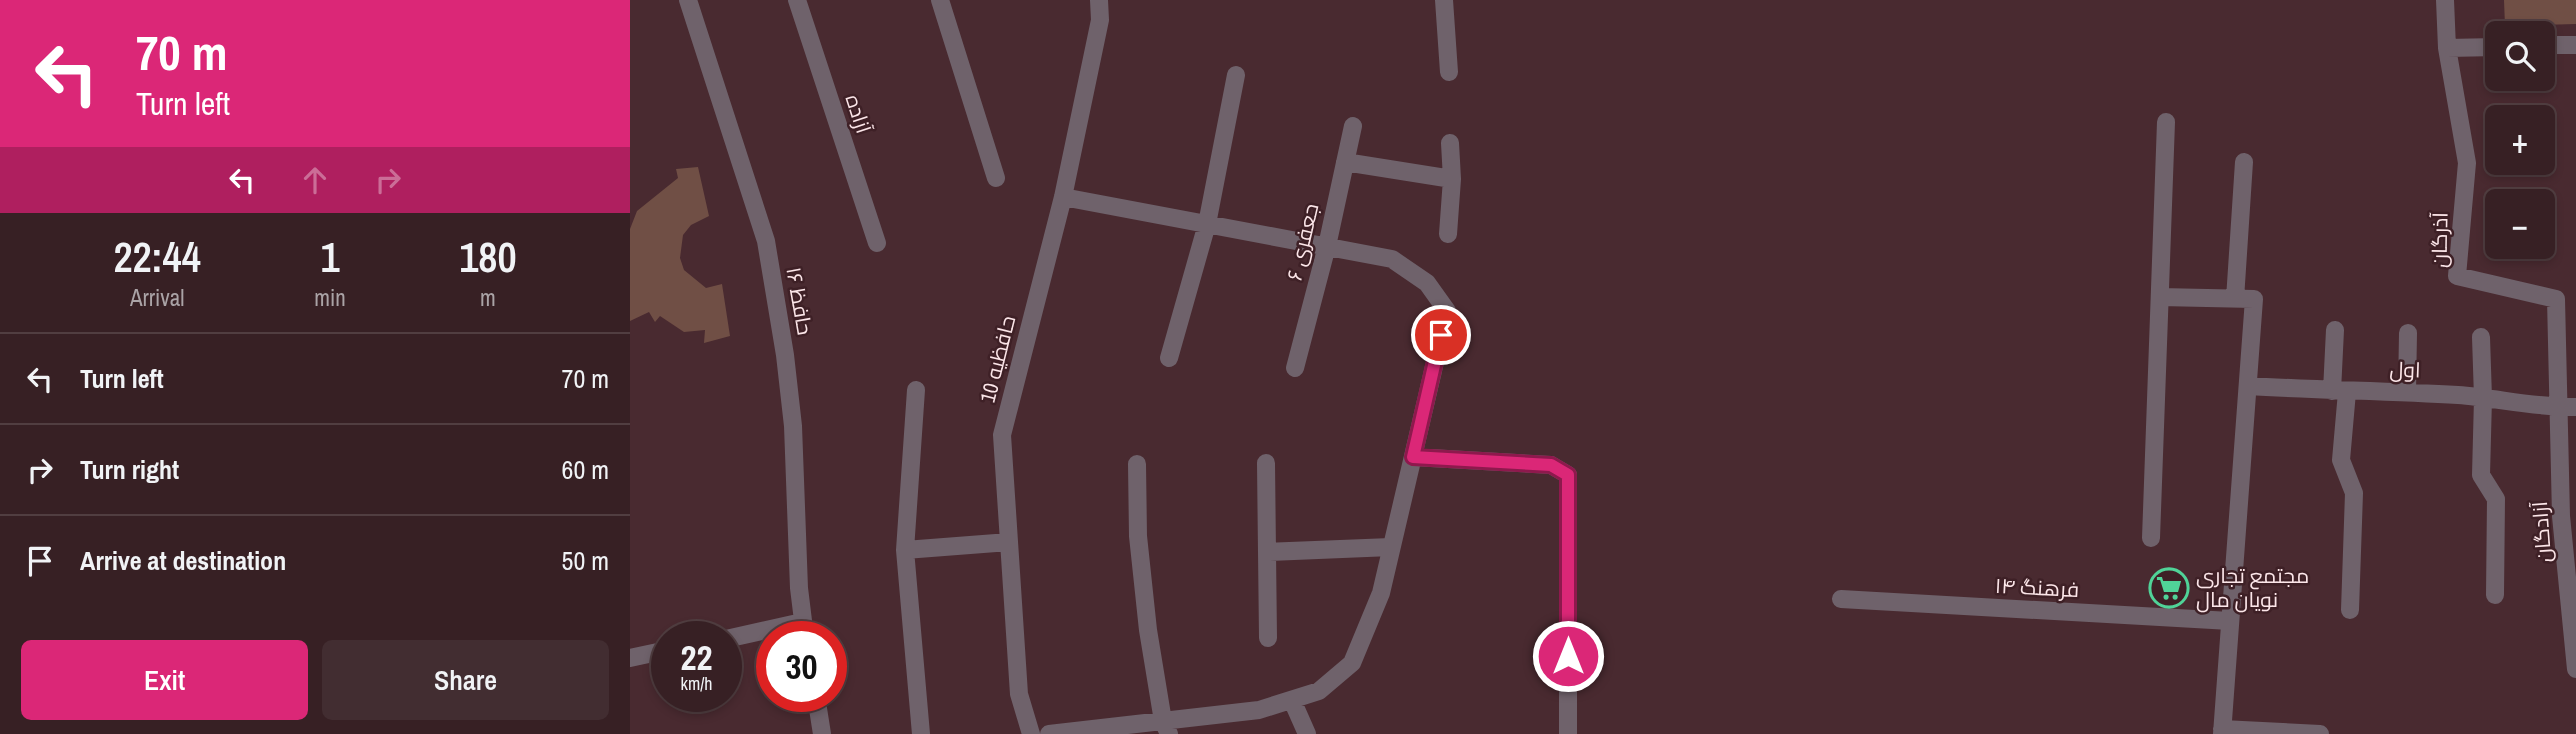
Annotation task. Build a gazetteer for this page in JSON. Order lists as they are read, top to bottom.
{
  "streets": {
    "street": [
      "آزاده",
      "آذرگان",
      "جعفری ۶",
      "حافظ ۱۶",
      "حافظیه 10",
      "اول",
      "آزادگان",
      "فرهنگ ۱۴"
    ]
  },
  "crossings": [
    ["آذرگان", "اول"],
    ["آذرگان", "آزادگان"],
    ["اول", "آزادگان"]
  ],
  "places": {
    "supermarket": ["مجتمع تجاری نویان مال"]
  },
  "page": {
    "turn": ["70 m", "Turn left"],
    "map_buttons": ["+", "−"],
    "eta": [
      "22:44",
      "Arrival",
      "1",
      "min",
      "180",
      "m"
    ],
    "list": [
      {
        "name": "Turn left",
        "value": "70 m"
      },
      {
        "name": "Turn right",
        "value": "60 m"
      },
      {
        "name": "Arrive at destination",
        "value": "50 m"
      }
    ],
    "speed": "22 km/h",
    "limit": "30",
    "buttons": ["Exit", "Share"]
  }
}
